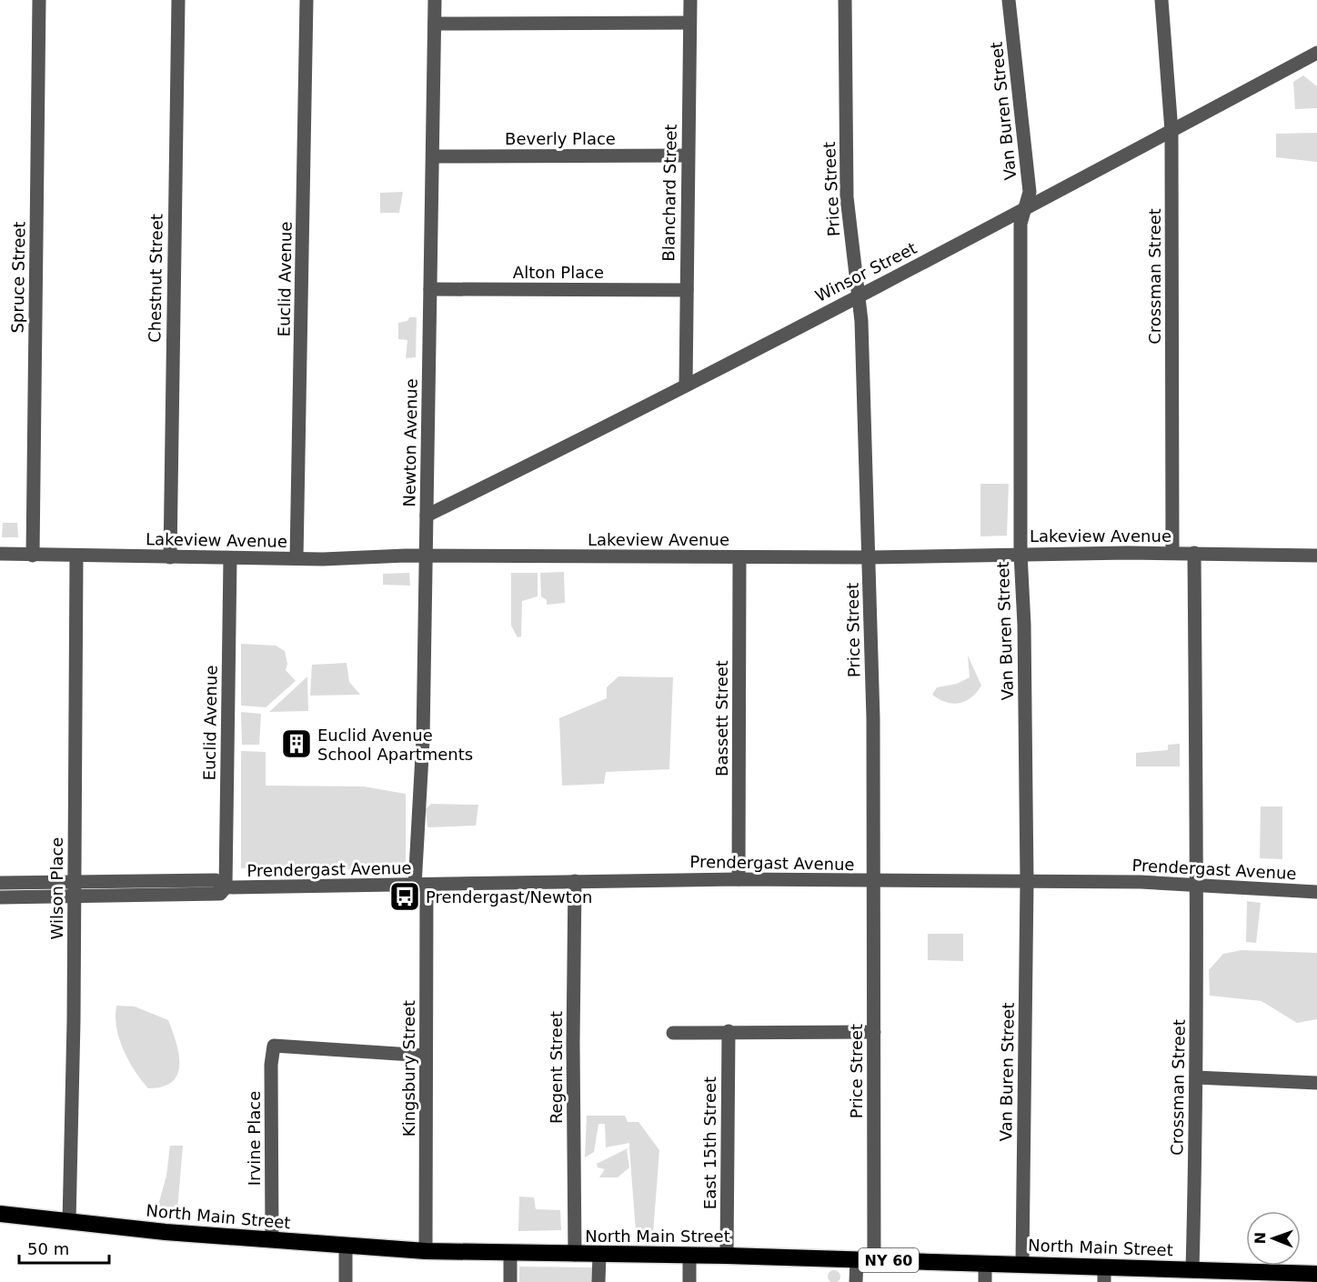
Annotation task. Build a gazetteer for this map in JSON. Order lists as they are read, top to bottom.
{
  "streets": {
    "highway": ["North Main Street", "NY 60"],
    "street": [
      "Van Buren Street",
      "Beverly Place",
      "Price Street",
      "Blanchard Street",
      "Alton Place",
      "Winsor Street",
      "Crossman Street",
      "Spruce Street",
      "Chestnut Street",
      "Euclid Avenue",
      "Newton Avenue",
      "Lakeview Avenue",
      "Bassett Street",
      "Prendergast Avenue",
      "Wilson Place",
      "Regent Street",
      "Kingsbury Street",
      "Irvine Place",
      "East 15th Street"
    ]
  },
  "crossings": [
    ["Van Buren Street", "Winsor Street"],
    ["Van Buren Street", "Lakeview Avenue"],
    ["Van Buren Street", "Prendergast Avenue"],
    ["Van Buren Street", "North Main Street"],
    ["Beverly Place", "Blanchard Street"],
    ["Beverly Place", "Newton Avenue"],
    ["Price Street", "Winsor Street"],
    ["Price Street", "Lakeview Avenue"],
    ["Price Street", "Prendergast Avenue"],
    ["Price Street", "North Main Street"],
    ["Blanchard Street", "Alton Place"],
    ["Blanchard Street", "Winsor Street"],
    ["Alton Place", "Newton Avenue"],
    ["Winsor Street", "Crossman Street"],
    ["Winsor Street", "Newton Avenue"],
    ["Crossman Street", "Lakeview Avenue"],
    ["Crossman Street", "Prendergast Avenue"],
    ["Crossman Street", "North Main Street"],
    ["Spruce Street", "Lakeview Avenue"],
    ["Chestnut Street", "Lakeview Avenue"],
    ["Euclid Avenue", "Lakeview Avenue"],
    ["Euclid Avenue", "Prendergast Avenue"],
    ["Newton Avenue", "Lakeview Avenue"],
    ["Newton Avenue", "Prendergast Avenue"],
    ["Newton Avenue", "Kingsbury Street"],
    ["Lakeview Avenue", "Bassett Street"],
    ["Lakeview Avenue", "Wilson Place"],
    ["Bassett Street", "Prendergast Avenue"],
    ["Prendergast Avenue", "Regent Street"],
    ["Prendergast Avenue", "Kingsbury Street"],
    ["Wilson Place", "North Main Street"],
    ["Regent Street", "North Main Street"],
    ["Kingsbury Street", "Irvine Place"],
    ["Kingsbury Street", "North Main Street"],
    ["Irvine Place", "North Main Street"],
    ["East 15th Street", "North Main Street"]
  ],
  "places": {
    "building": ["Euclid Avenue School Apartments"],
    "bus stop": ["Prendergast/Newton"]
  },
  "scale_bar": "50 m",
  "north": "left"
}
